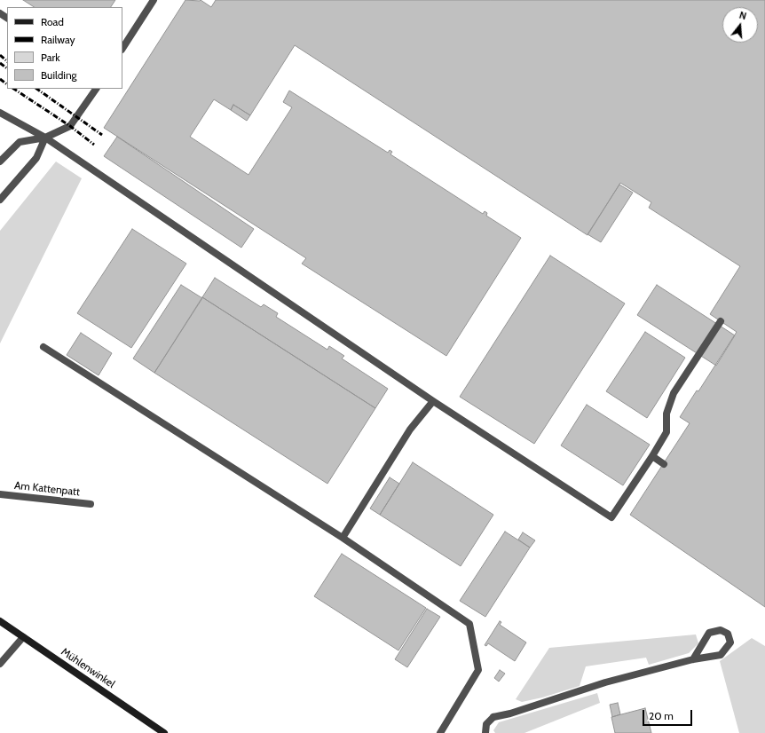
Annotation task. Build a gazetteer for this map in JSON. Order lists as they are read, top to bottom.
{
  "streets": {
    "street": ["Am Kattenpatt", "Mühlenwinkel"]
  },
  "legend": [
    "Road",
    "Railway",
    "Park",
    "Building"
  ],
  "scale_bar": "20 m",
  "north": "top"
}
